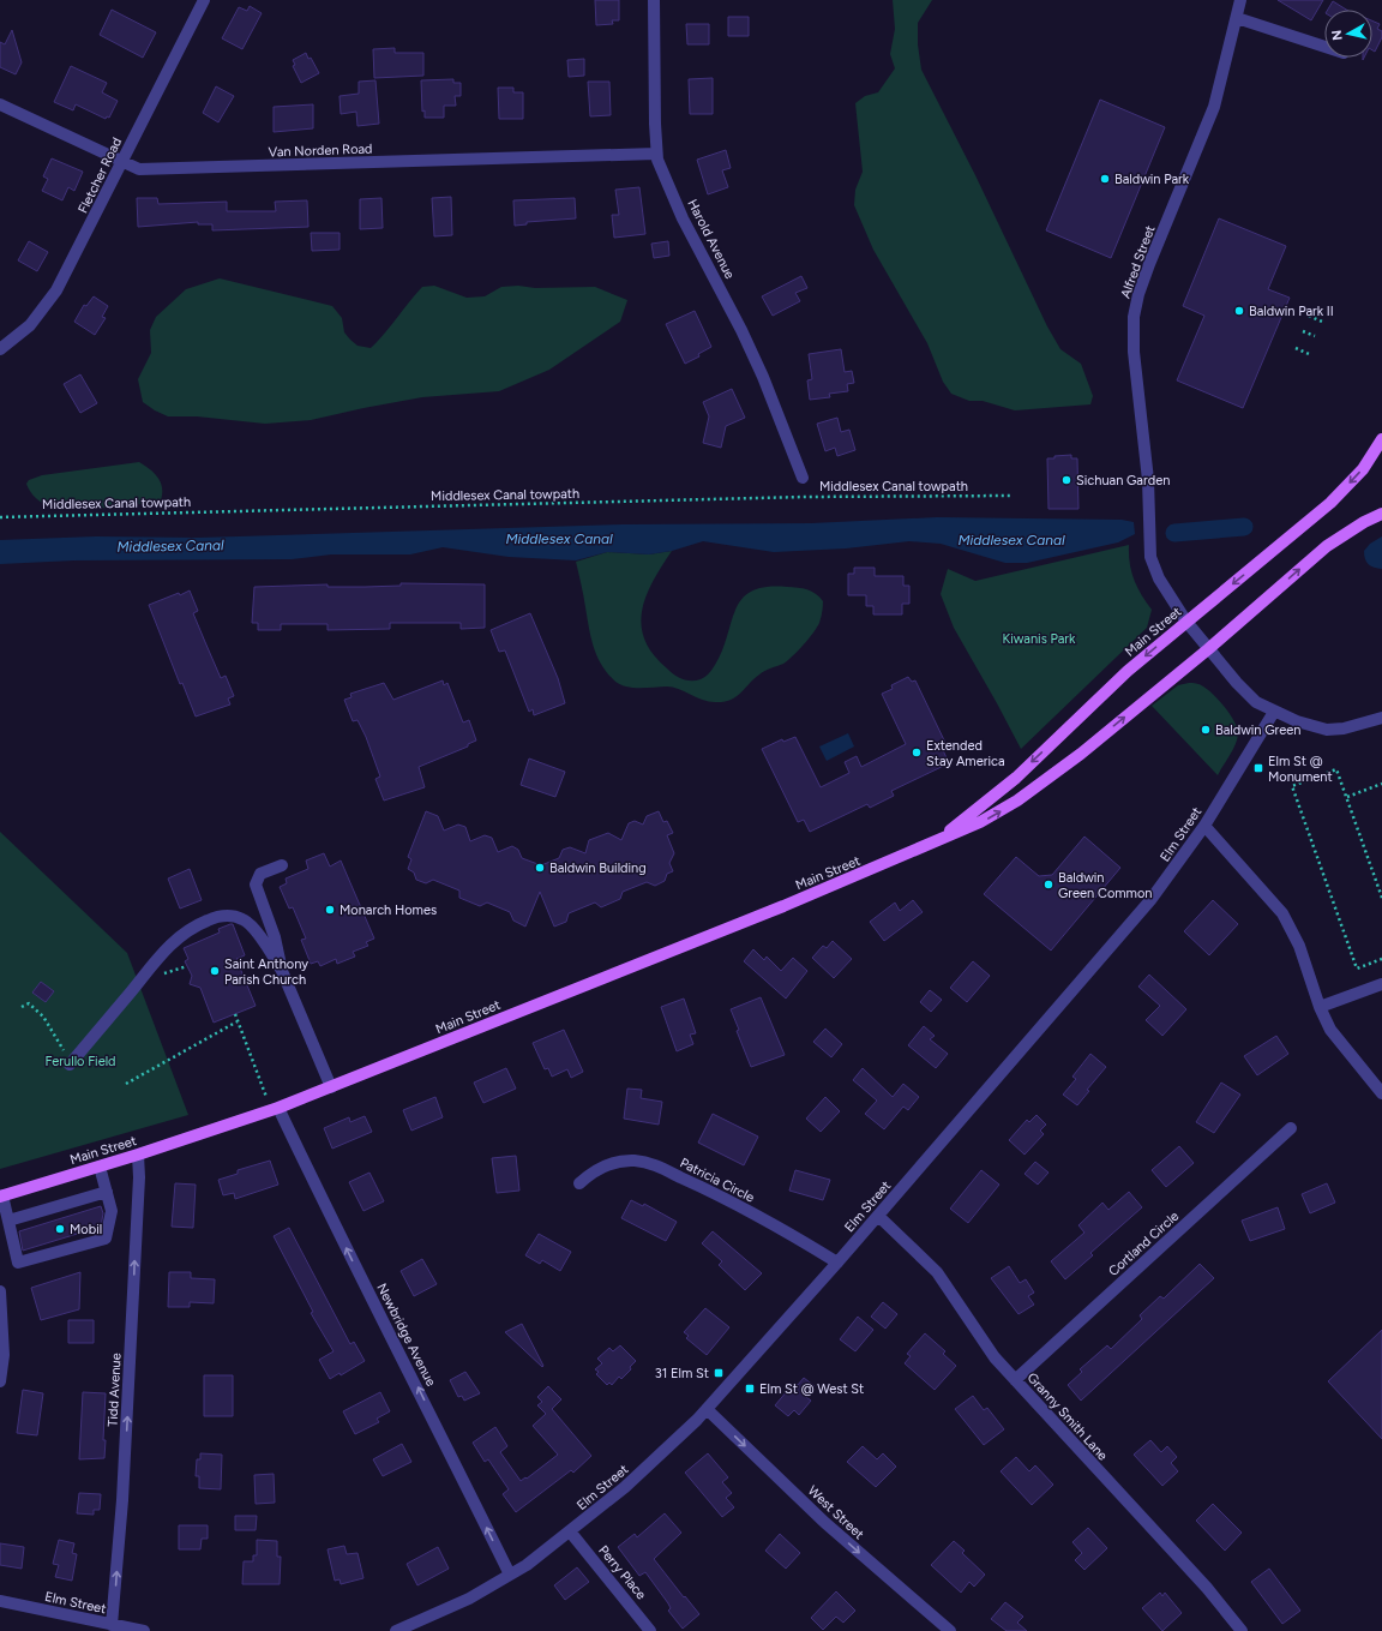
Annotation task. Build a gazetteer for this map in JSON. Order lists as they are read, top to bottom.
{
  "streets": {
    "main road": ["Main Street"],
    "street": [
      "Van Norden Road",
      "Fletcher Road",
      "Harold Avenue",
      "Alfred Street",
      "Elm Street",
      "Patricia Circle",
      "Cortland Circle",
      "Newbridge Avenue",
      "Tidd Avenue",
      "Granny Smith Lane",
      "West Street",
      "Perry Place"
    ],
    "path": ["Middlesex Canal towpath"]
  },
  "crossings": [
    ["Van Norden Road", "Fletcher Road"],
    ["Van Norden Road", "Harold Avenue"],
    ["Alfred Street", "Main Street"],
    ["Main Street", "Newbridge Avenue"],
    ["Main Street", "Tidd Avenue"],
    ["Elm Street", "Patricia Circle"],
    ["Elm Street", "Newbridge Avenue"],
    ["Elm Street", "Tidd Avenue"],
    ["Elm Street", "Granny Smith Lane"],
    ["Elm Street", "West Street"],
    ["Elm Street", "Perry Place"],
    ["Cortland Circle", "Granny Smith Lane"]
  ],
  "one_way": ["Newbridge Avenue", "Tidd Avenue", "West Street"],
  "water": ["Middlesex Canal"],
  "parks": ["Kiwanis Park", "Ferullo Field"],
  "places": {
    "other": [
      "Baldwin Park",
      "Baldwin Park II",
      "Sichuan Garden",
      "Baldwin Green",
      "Extended Stay America",
      "Baldwin Building",
      "Baldwin Green Common",
      "Monarch Homes",
      "Saint Anthony Parish Church",
      "Mobil"
    ],
    "transit": ["Elm St @ Monument", "31 Elm St", "Elm St @ West St"]
  },
  "north": "left"
}
